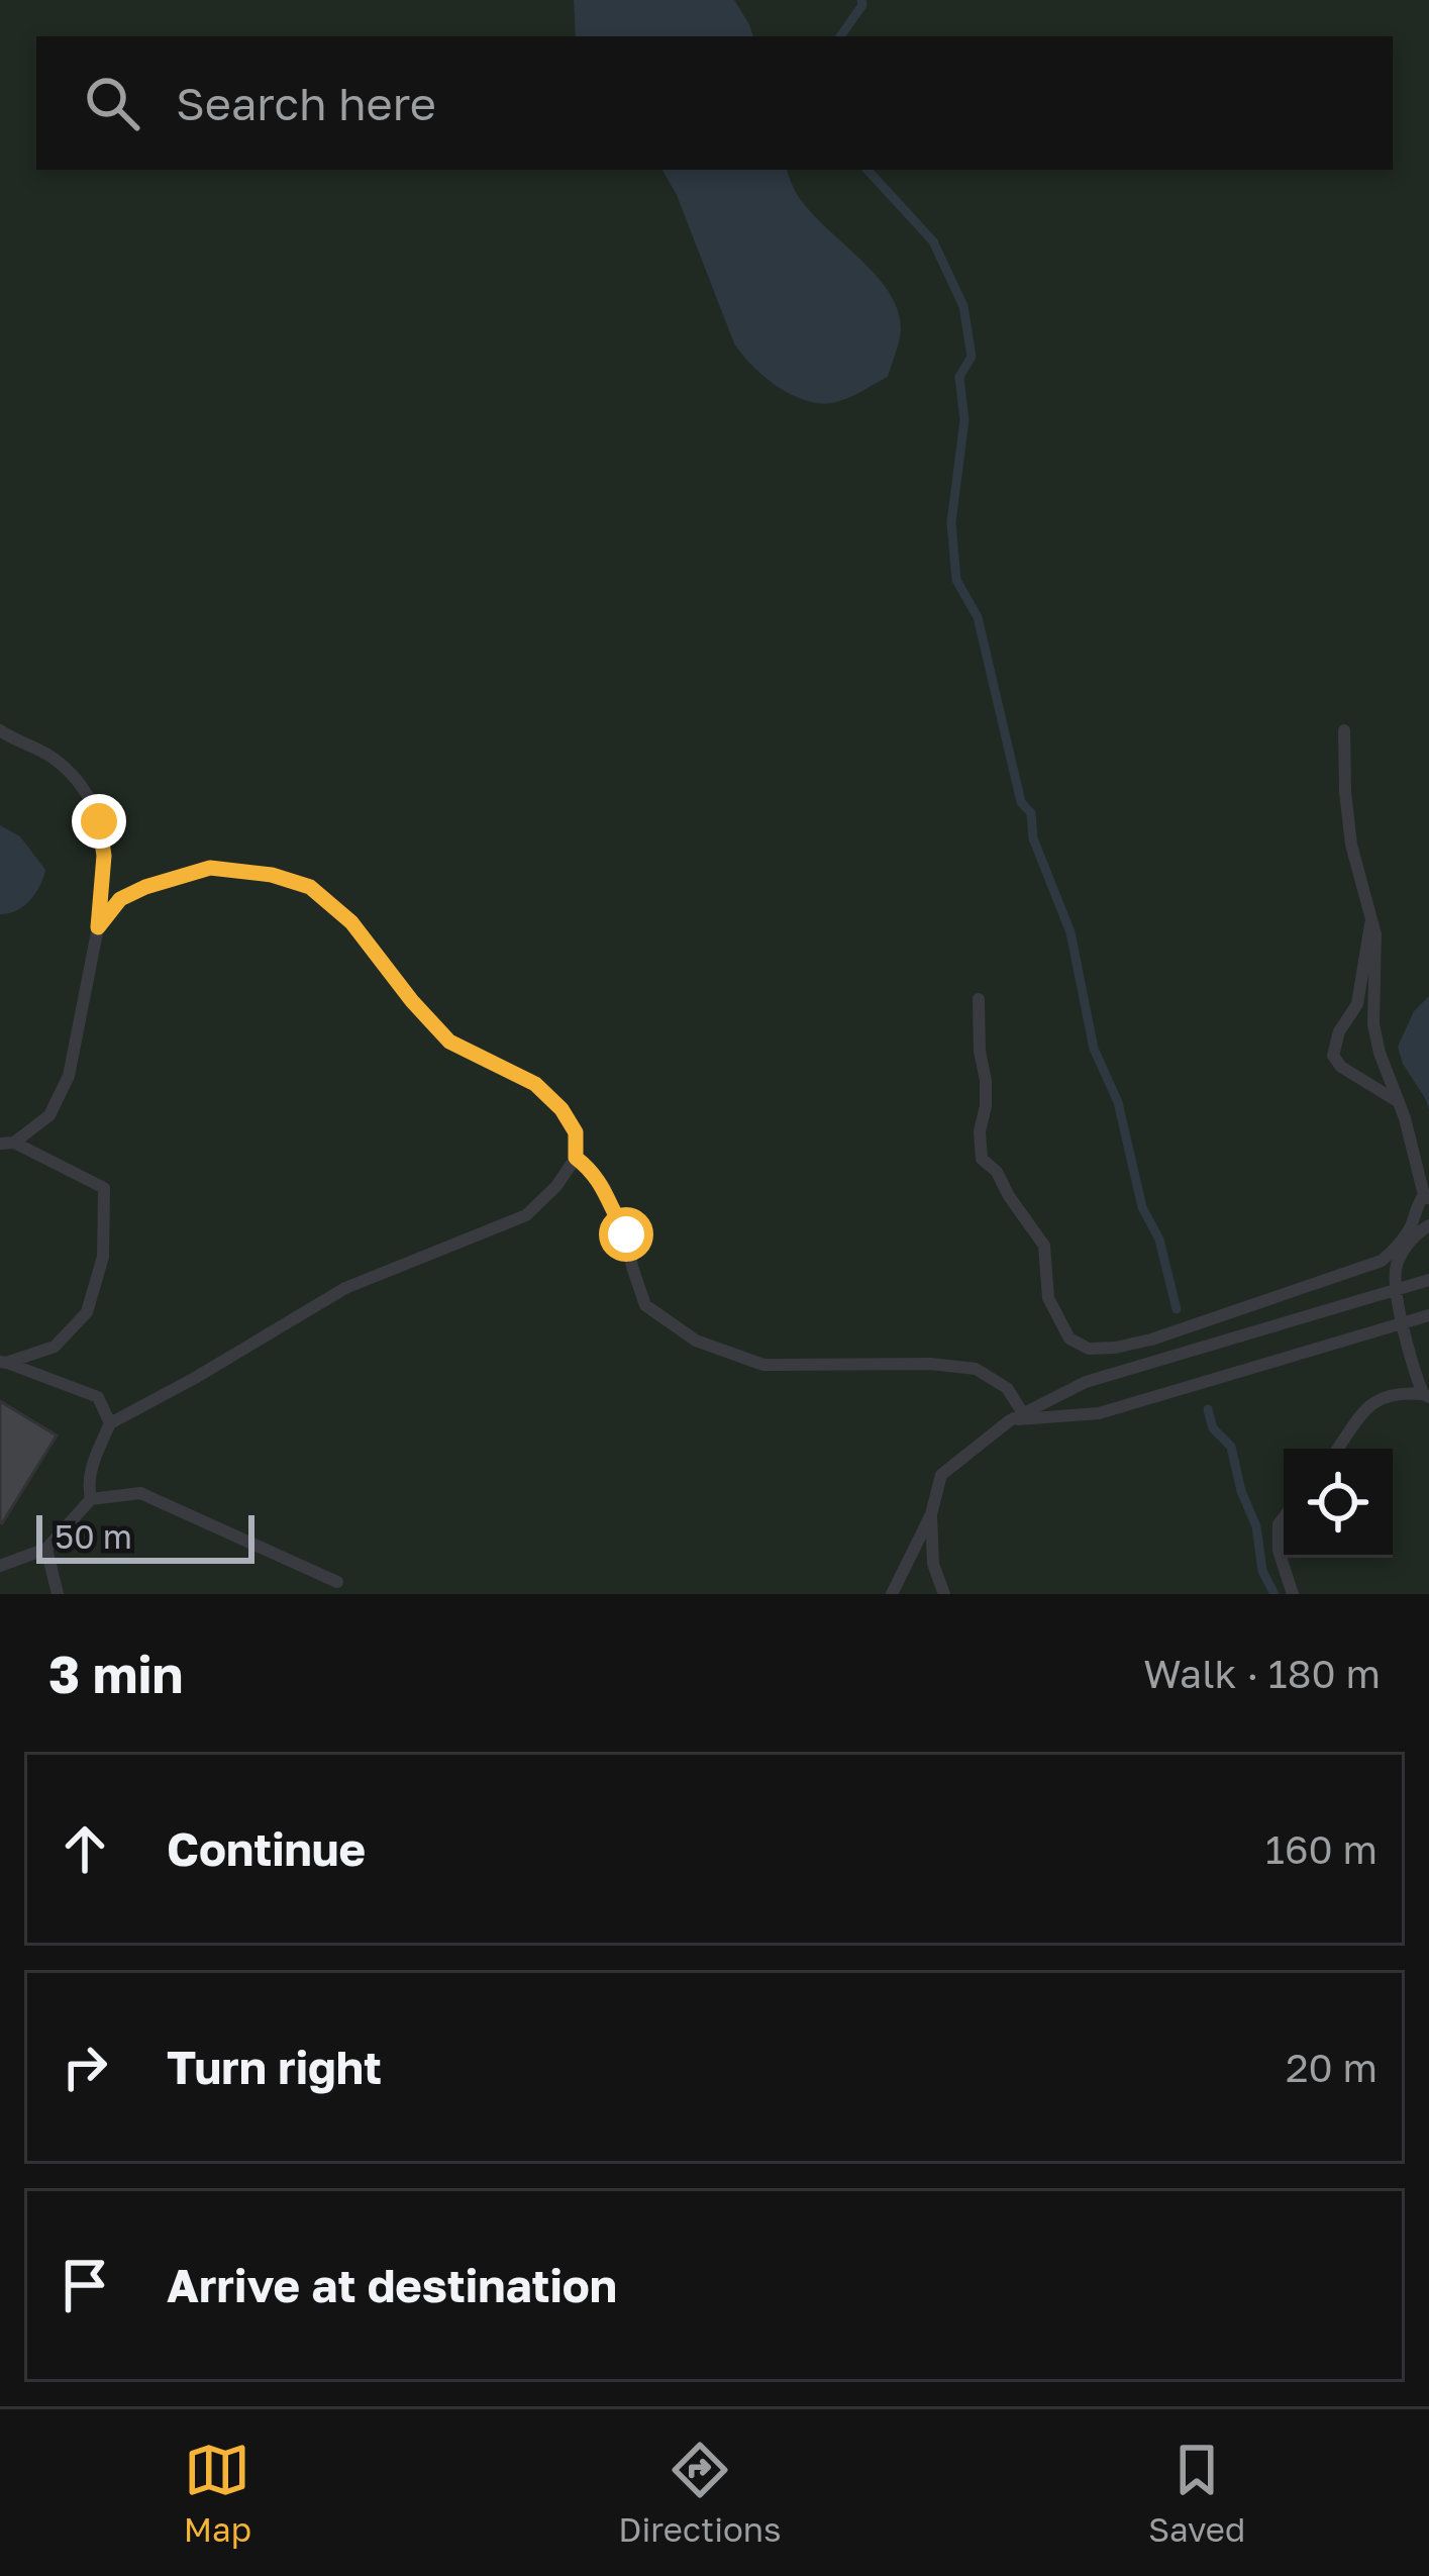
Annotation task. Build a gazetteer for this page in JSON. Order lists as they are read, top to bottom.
{
  "scale_bar": "50 m",
  "page": {
    "search": "Search here",
    "scale": "50 m",
    "heading": ["3 min", "Walk · 180 m"],
    "list": [
      ["Continue", "160 m"],
      ["Turn right", "20 m"],
      "Arrive at destination"
    ],
    "nav": ["Map", "Directions", "Saved"]
  }
}
